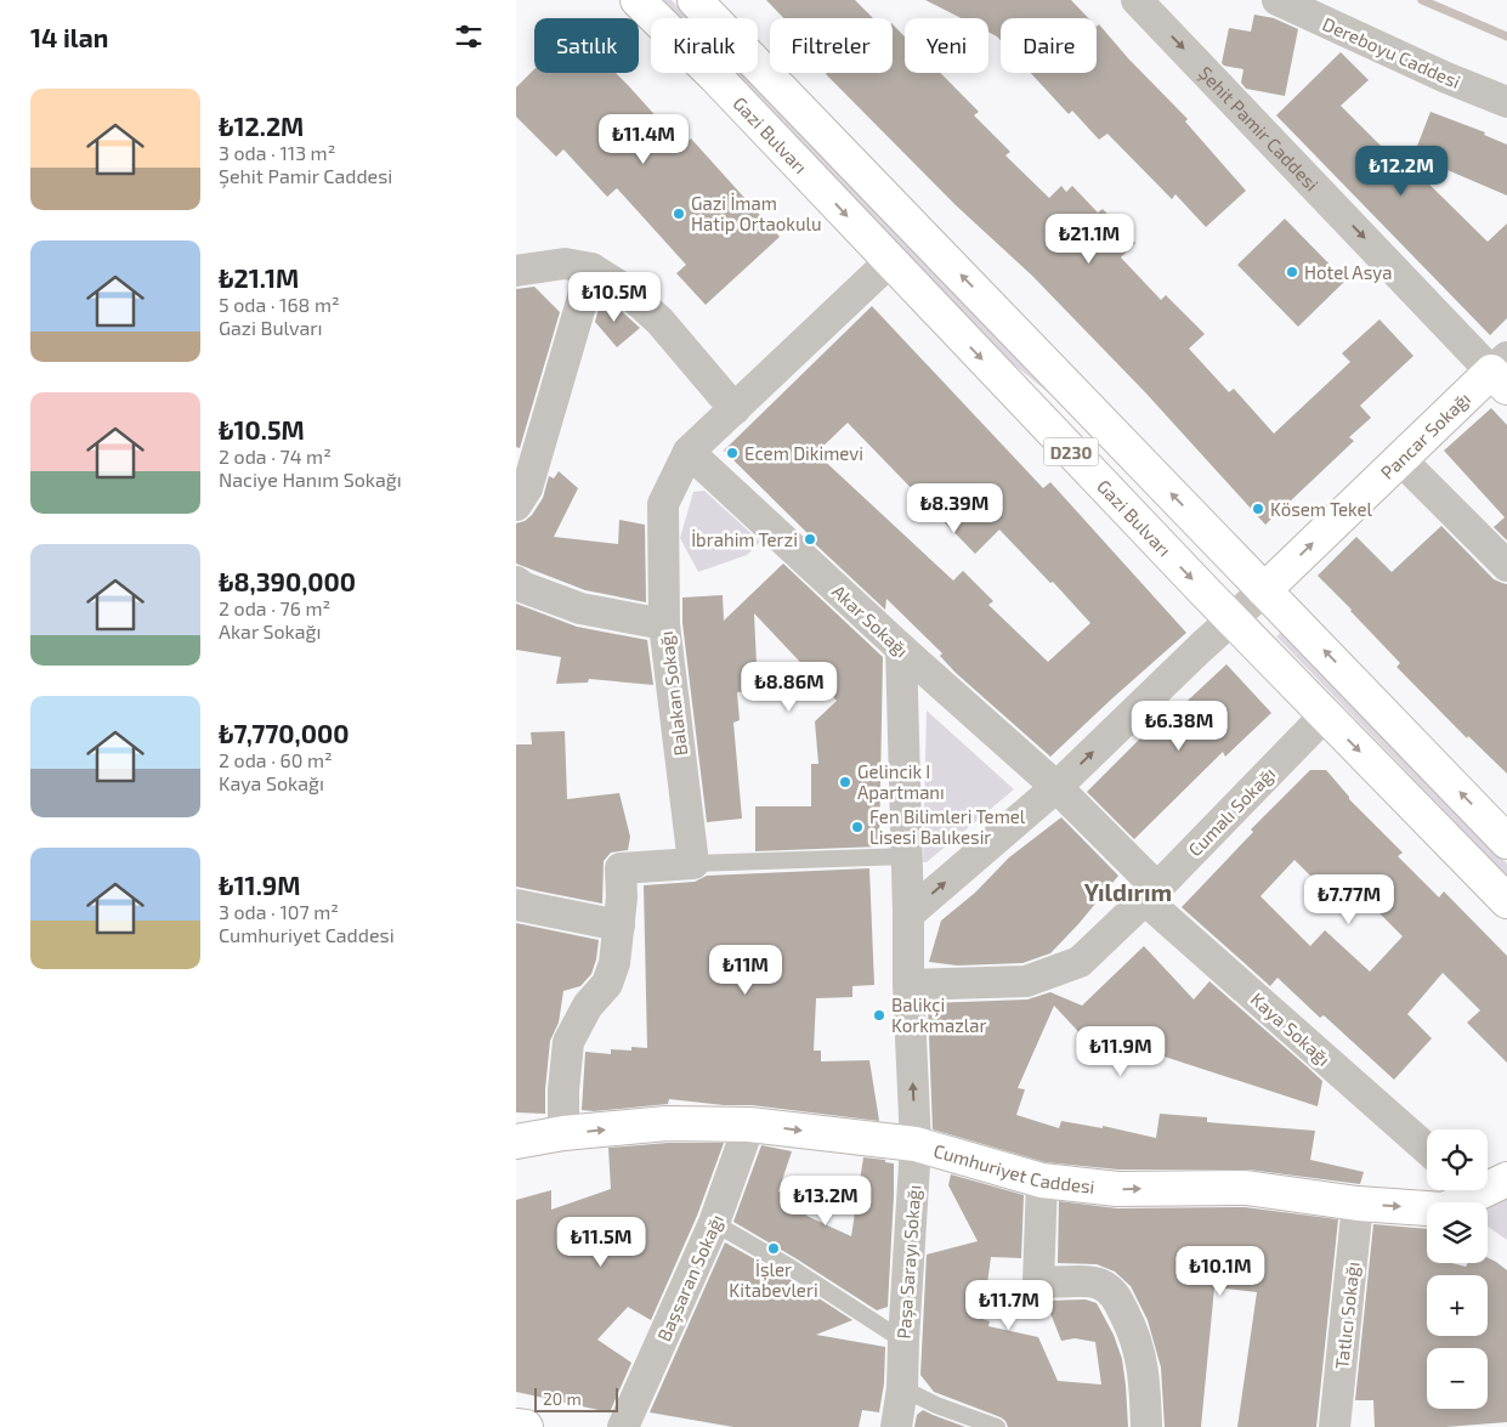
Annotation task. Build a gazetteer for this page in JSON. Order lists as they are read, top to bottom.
{
  "streets": {
    "main road": [
      "Gazi Bulvarı",
      "Pancar Sokağı",
      "D230",
      "Cumhuriyet Caddesi"
    ],
    "street": [
      "Dereboyu Caddesi",
      "Şehit Pamir Caddesi",
      "Akar Sokağı",
      "Balakan Sokağı",
      "Cumalı Sokağı",
      "Kaya Sokağı",
      "Paşa Sarayı Sokağı",
      "Başsaran Sokağı",
      "Tatlıcı Sokağı"
    ]
  },
  "crossings": [
    ["Şehit Pamir Caddesi", "Pancar Sokağı"],
    ["Gazi Bulvarı", "Balakan Sokağı"],
    ["Gazi Bulvarı", "Cumalı Sokağı"],
    ["Pancar Sokağı", "D230"],
    ["Akar Sokağı", "Balakan Sokağı"],
    ["Akar Sokağı", "Cumalı Sokağı"],
    ["Akar Sokağı", "Kaya Sokağı"],
    ["Akar Sokağı", "Paşa Sarayı Sokağı"],
    ["Cumalı Sokağı", "Kaya Sokağı"],
    ["Cumalı Sokağı", "Paşa Sarayı Sokağı"],
    ["Cumhuriyet Caddesi", "Paşa Sarayı Sokağı"],
    ["Cumhuriyet Caddesi", "Başsaran Sokağı"],
    ["Cumhuriyet Caddesi", "Tatlıcı Sokağı"]
  ],
  "one_way": ["Şehit Pamir Caddesi", "Pancar Sokağı", "Cumhuriyet Caddesi"],
  "districts": ["Yıldırım"],
  "places": [
    "Gazi İmam Hatip Ortaokulu",
    "Hotel Asya",
    "Ecem Dikimevi",
    "Kösem Tekel",
    "İbrahim Terzi",
    "Gelincik I Apartmanı",
    "Fen Bilimleri Temel Lisesi Balıkesir",
    "Balikçi Korkmazlar",
    "İşler Kitabevleri"
  ],
  "scale_bar": "20 m",
  "page": {
    "heading": "14 ilan",
    "chip": [
      "Satılık",
      "Kiralık",
      "Filtreler",
      "Yeni",
      "Daire"
    ],
    "list": [
      {
        "name": "₺12.2M",
        "note": "3 oda · 113 m² · Şehit Pamir Caddesi"
      },
      {
        "name": "₺21.1M",
        "note": "5 oda · 168 m² · Gazi Bulvarı"
      },
      {
        "name": "₺10.5M",
        "note": "2 oda · 74 m² · Naciye Hanım Sokağı"
      },
      {
        "name": "₺8,390,000",
        "note": "2 oda · 76 m² · Akar Sokağı"
      },
      {
        "name": "₺7,770,000",
        "note": "2 oda · 60 m² · Kaya Sokağı"
      },
      {
        "name": "₺11.9M",
        "note": "3 oda · 107 m² · Cumhuriyet Caddesi"
      }
    ],
    "price": [
      "₺11.4M",
      "₺12.2M",
      "₺21.1M",
      "₺10.5M",
      "₺8.39M",
      "₺8.86M",
      "₺6.38M",
      "₺7.77M",
      "₺11M",
      "₺11.9M",
      "₺13.2M",
      "₺11.5M",
      "₺10.1M",
      "₺11.7M"
    ],
    "map_buttons": ["+", "−"],
    "scale": "20 m"
  }
}
